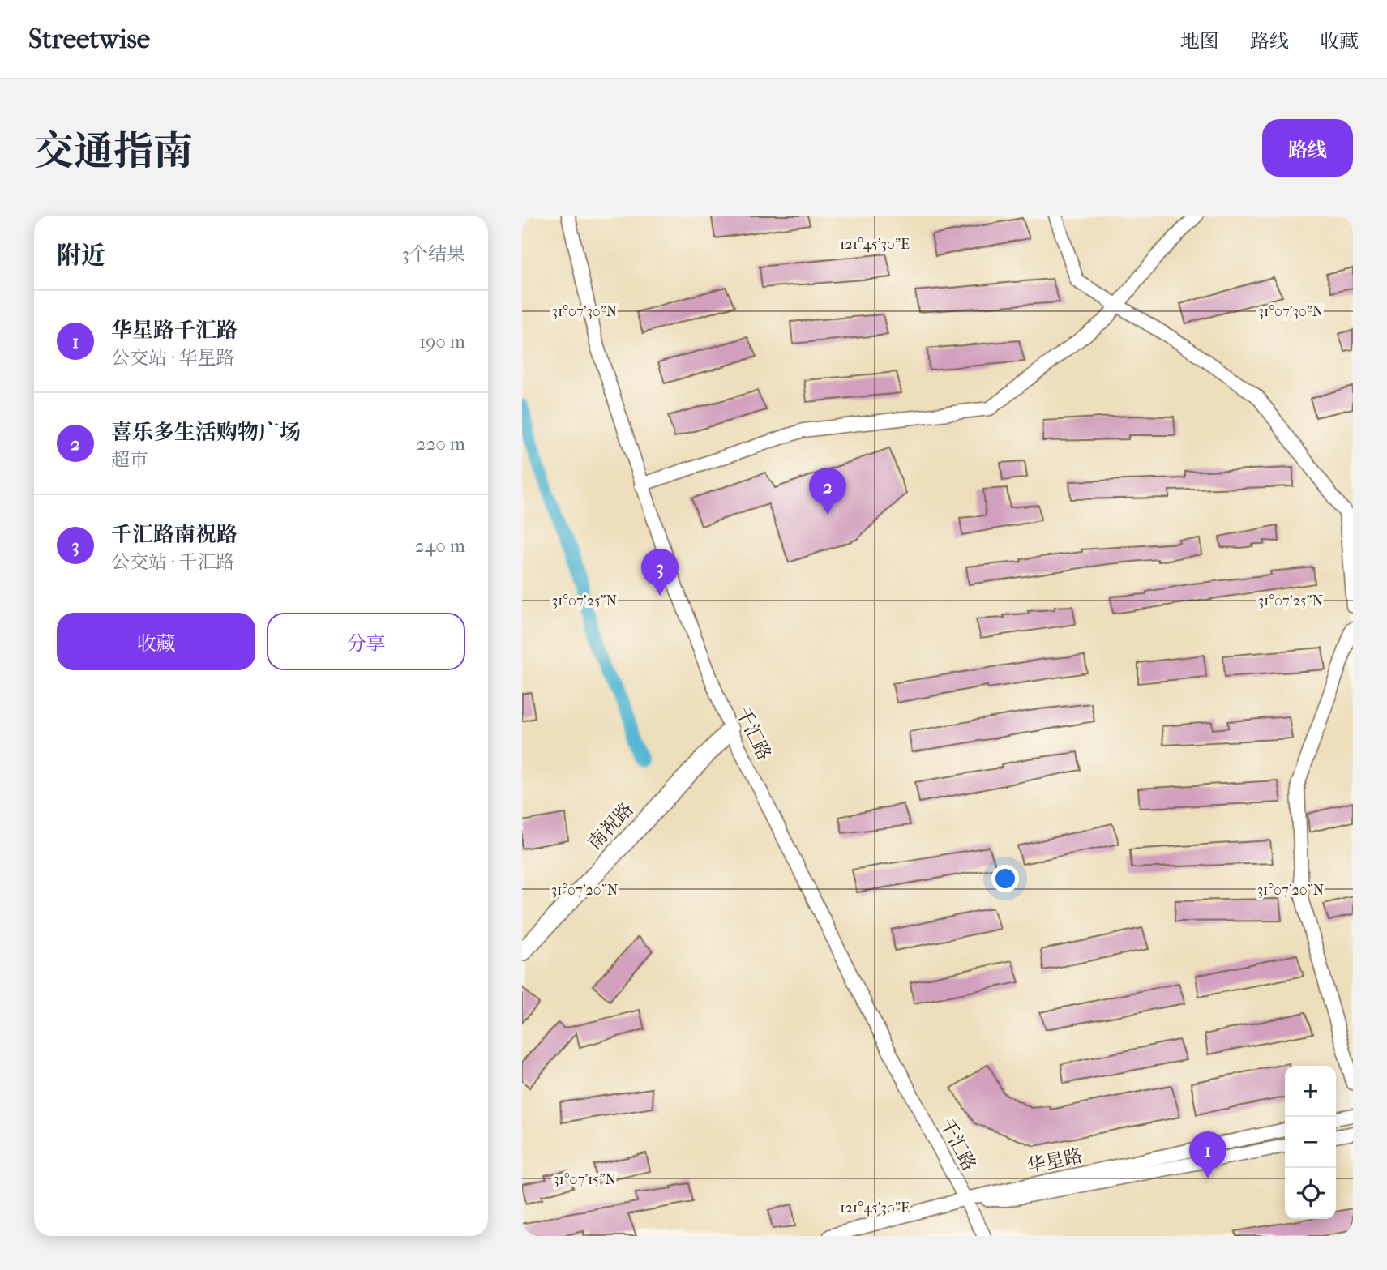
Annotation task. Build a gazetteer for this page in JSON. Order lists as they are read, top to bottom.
{
  "streets": {
    "main road": ["南祝路"],
    "street": ["千汇路", "华星路"]
  },
  "crossings": [
    ["千汇路", "南祝路"],
    ["千汇路", "华星路"]
  ],
  "page": {
    "header": "Streetwise",
    "nav": ["地图", "路线", "收藏"],
    "title": "交通指南",
    "buttons": [
      "路线",
      ["收藏", "分享"]
    ],
    "heading": ["附近", "3个结果"],
    "list": [
      {
        "mark": "1",
        "name": "华星路千汇路",
        "note": "公交站 · 华星路",
        "value": "190 m"
      },
      {
        "mark": "2",
        "name": "喜乐多生活购物广场",
        "note": "超市",
        "value": "220 m"
      },
      {
        "mark": "3",
        "name": "千汇路南祝路",
        "note": "公交站 · 千汇路",
        "value": "240 m"
      }
    ],
    "pins": ["2", "3", "1"],
    "map_buttons": ["+", "−"]
  },
  "coordinates": [
    "121°45'30\"E",
    "31°07'30\"N",
    "31°07'25\"N",
    "31°07'20\"N",
    "31°07'15\"N"
  ]
}
